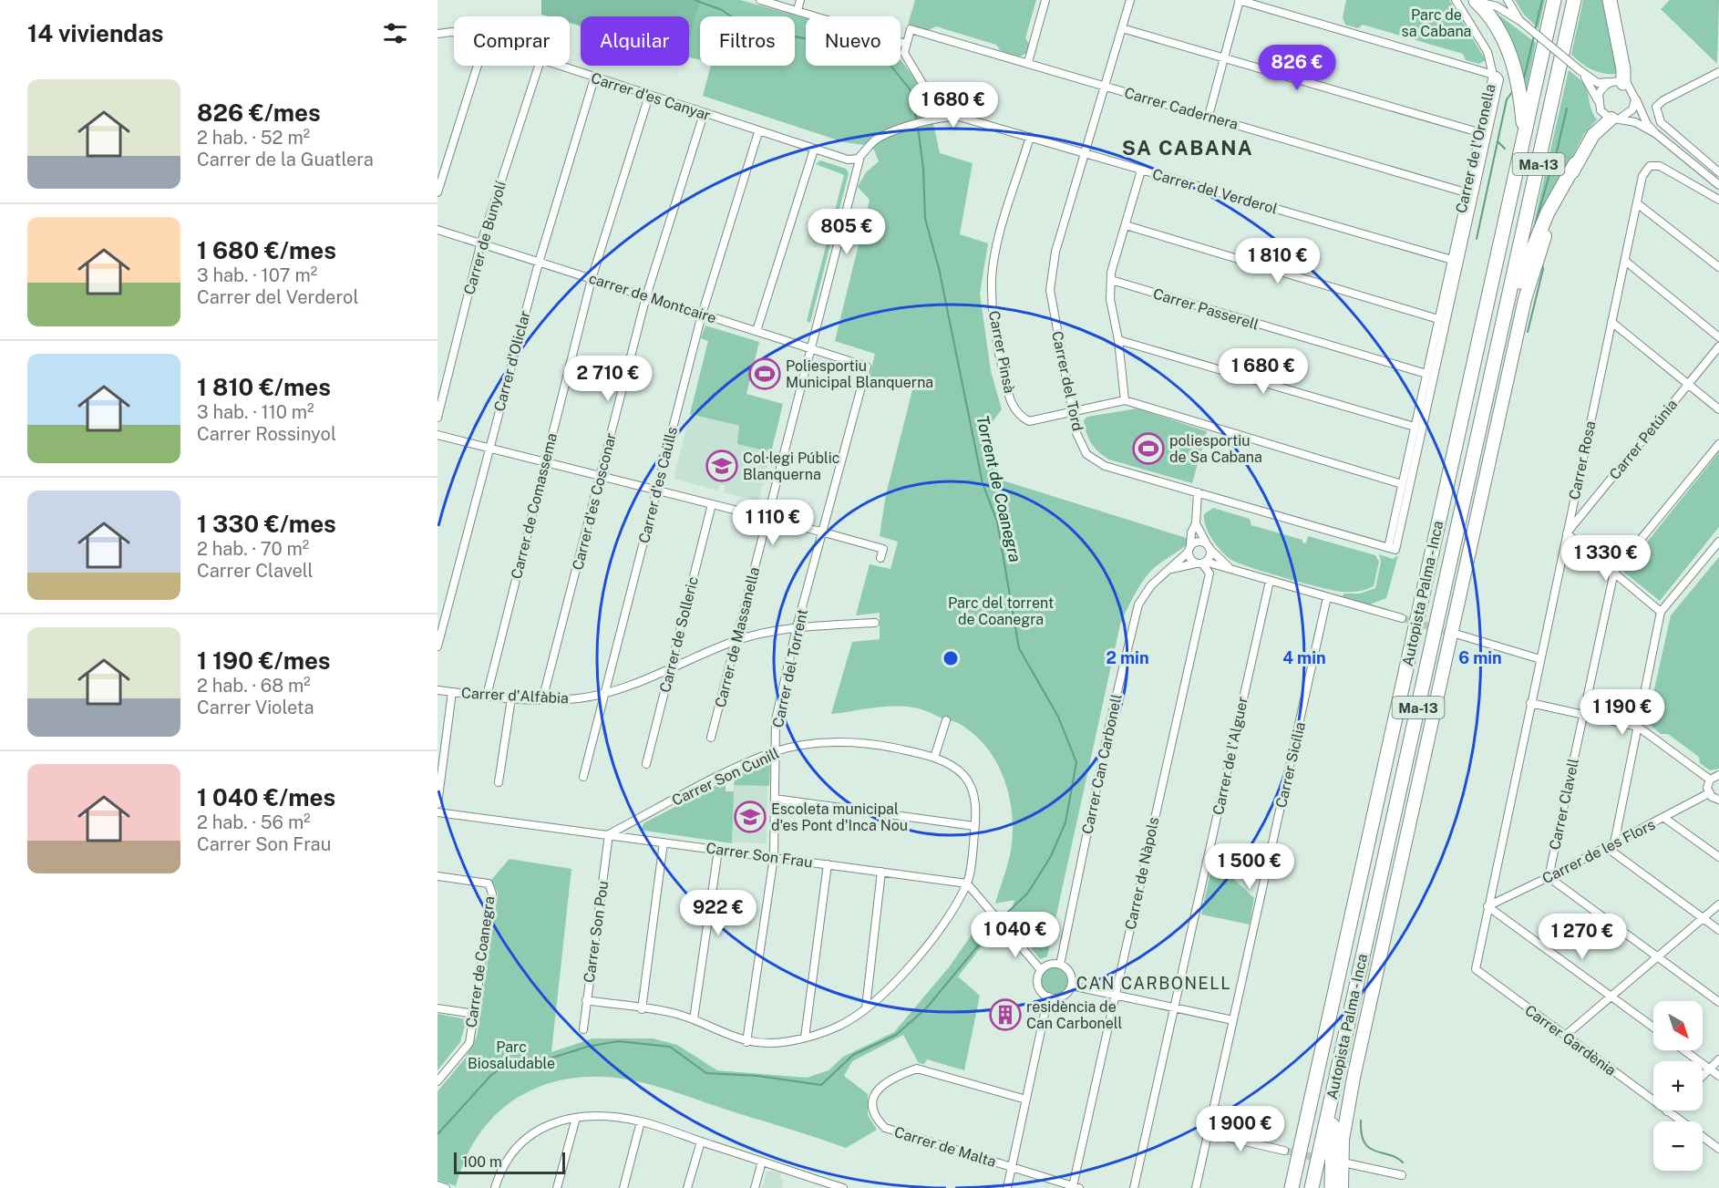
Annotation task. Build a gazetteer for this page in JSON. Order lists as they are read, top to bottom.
{
  "streets": {
    "highway": ["Ma-13", "Autopista Palma - Inca"],
    "street": [
      "Carrer d'es Canyar",
      "Carrer Cadernera",
      "Carrer de l'Oronella",
      "Carrer del Verderol",
      "Carrer de Bunyolí",
      "carrer de Montcaire",
      "Carrer Passerell",
      "Carrer Pinsà",
      "Carrer d'Oliclar",
      "Carrer del Tord",
      "Carrer Petúnia",
      "Carrer Rosa",
      "Carrer d'es Caülls",
      "Carrer d'es Cosconar",
      "Carrer de Comassema",
      "Carrer de Solleric",
      "Carrer de Massanella",
      "Carrer del Torrent",
      "Carrer d'Alfàbia",
      "Carrer de l'Alguer",
      "Carrer Can Carbonell",
      "Carrer Sicília",
      "Carrer Son Cunill",
      "Carrer Clavell",
      "Carrer de les Flors",
      "Carrer Son Frau",
      "Carrer de Nàpols",
      "Carrer Son Pou",
      "Carrer de Coanegra",
      "Carrer Gardènia",
      "Carrer de Malta"
    ]
  },
  "crossings": [
    ["Carrer d'es Canyar", "Carrer d'Oliclar"],
    ["Carrer d'es Canyar", "Carrer d'es Caülls"],
    ["Carrer d'es Canyar", "Carrer d'es Cosconar"],
    ["Carrer d'es Canyar", "Carrer de Comassema"],
    ["Carrer d'es Canyar", "Carrer de Massanella"],
    ["Carrer Cadernera", "Carrer de l'Oronella"],
    ["Carrer Cadernera", "Carrer del Tord"],
    ["Carrer de l'Oronella", "Carrer del Verderol"],
    ["Carrer de l'Oronella", "Carrer Passerell"],
    ["Carrer de l'Oronella", "Carrer del Tord"],
    ["Carrer del Verderol", "Carrer Pinsà"],
    ["Carrer del Verderol", "Carrer del Tord"],
    ["Carrer de Bunyolí", "carrer de Montcaire"],
    ["carrer de Montcaire", "Carrer d'Oliclar"],
    ["carrer de Montcaire", "Carrer d'es Caülls"],
    ["carrer de Montcaire", "Carrer d'es Cosconar"],
    ["carrer de Montcaire", "Carrer de Comassema"],
    ["carrer de Montcaire", "Carrer de Massanella"],
    ["carrer de Montcaire", "Carrer del Torrent"],
    ["Carrer Pinsà", "Carrer del Tord"],
    ["Carrer Petúnia", "Carrer Rosa"],
    ["Carrer Rosa", "Carrer de les Flors"],
    ["Carrer Rosa", "Carrer Gardènia"],
    ["Carrer d'es Caülls", "Carrer d'Alfàbia"],
    ["Carrer d'es Cosconar", "Carrer d'Alfàbia"],
    ["Carrer de Comassema", "Carrer d'Alfàbia"],
    ["Carrer de Solleric", "Carrer d'Alfàbia"],
    ["Carrer de Massanella", "Carrer d'Alfàbia"],
    ["Carrer del Torrent", "Carrer d'Alfàbia"],
    ["Carrer del Torrent", "Carrer Son Cunill"],
    ["Carrer del Torrent", "Carrer Son Frau"],
    ["Carrer Can Carbonell", "Carrer de Nàpols"],
    ["Carrer Son Cunill", "Carrer Son Frau"],
    ["Carrer Son Cunill", "Carrer Son Pou"],
    ["Carrer Clavell", "Carrer de les Flors"],
    ["Carrer de les Flors", "Carrer Gardènia"],
    ["Carrer Son Frau", "Carrer Son Pou"],
    ["Carrer de Nàpols", "Carrer de Malta"]
  ],
  "districts": ["SA CABANA", "CAN CARBONELL"],
  "water": ["Torrent de Coanegra"],
  "parks": ["Parc de sa Cabana", "Parc del torrent de Coanegra", "Parc Biosaludable"],
  "places": {
    "sports": ["Poliesportiu Municipal Blanquerna", "poliesportiu de Sa Cabana"],
    "school or university": ["Col·legi Públic Blanquerna", "Escoleta municipal d'es Pont d'Inca Nou"],
    "building": ["residència de Can Carbonell"]
  },
  "scale_bar": "100 m",
  "north": "bottom right",
  "page": {
    "heading": "14 viviendas",
    "chip": [
      "Comprar",
      "Alquilar",
      "Filtros",
      "Nuevo"
    ],
    "price": [
      "826 €",
      "1 680 €",
      "805 €",
      "1 810 €",
      "1 680 €",
      "2 710 €",
      "1 110 €",
      "1 330 €",
      "1 190 €",
      "1 500 €",
      "922 €",
      "1 040 €",
      "1 270 €",
      "1 900 €"
    ],
    "list": [
      {
        "name": "826 €/mes",
        "note": "2 hab. · 52 m² · Carrer de la Guatlera"
      },
      {
        "name": "1 680 €/mes",
        "note": "3 hab. · 107 m² · Carrer del Verderol"
      },
      {
        "name": "1 810 €/mes",
        "note": "3 hab. · 110 m² · Carrer Rossinyol"
      },
      {
        "name": "1 330 €/mes",
        "note": "2 hab. · 70 m² · Carrer Clavell"
      },
      {
        "name": "1 190 €/mes",
        "note": "2 hab. · 68 m² · Carrer Violeta"
      },
      {
        "name": "1 040 €/mes",
        "note": "2 hab. · 56 m² · Carrer Son Frau"
      }
    ],
    "map_buttons": ["+", "−"],
    "scale": "100 m"
  },
  "rings": ["2 min", "4 min", "6 min"]
}
